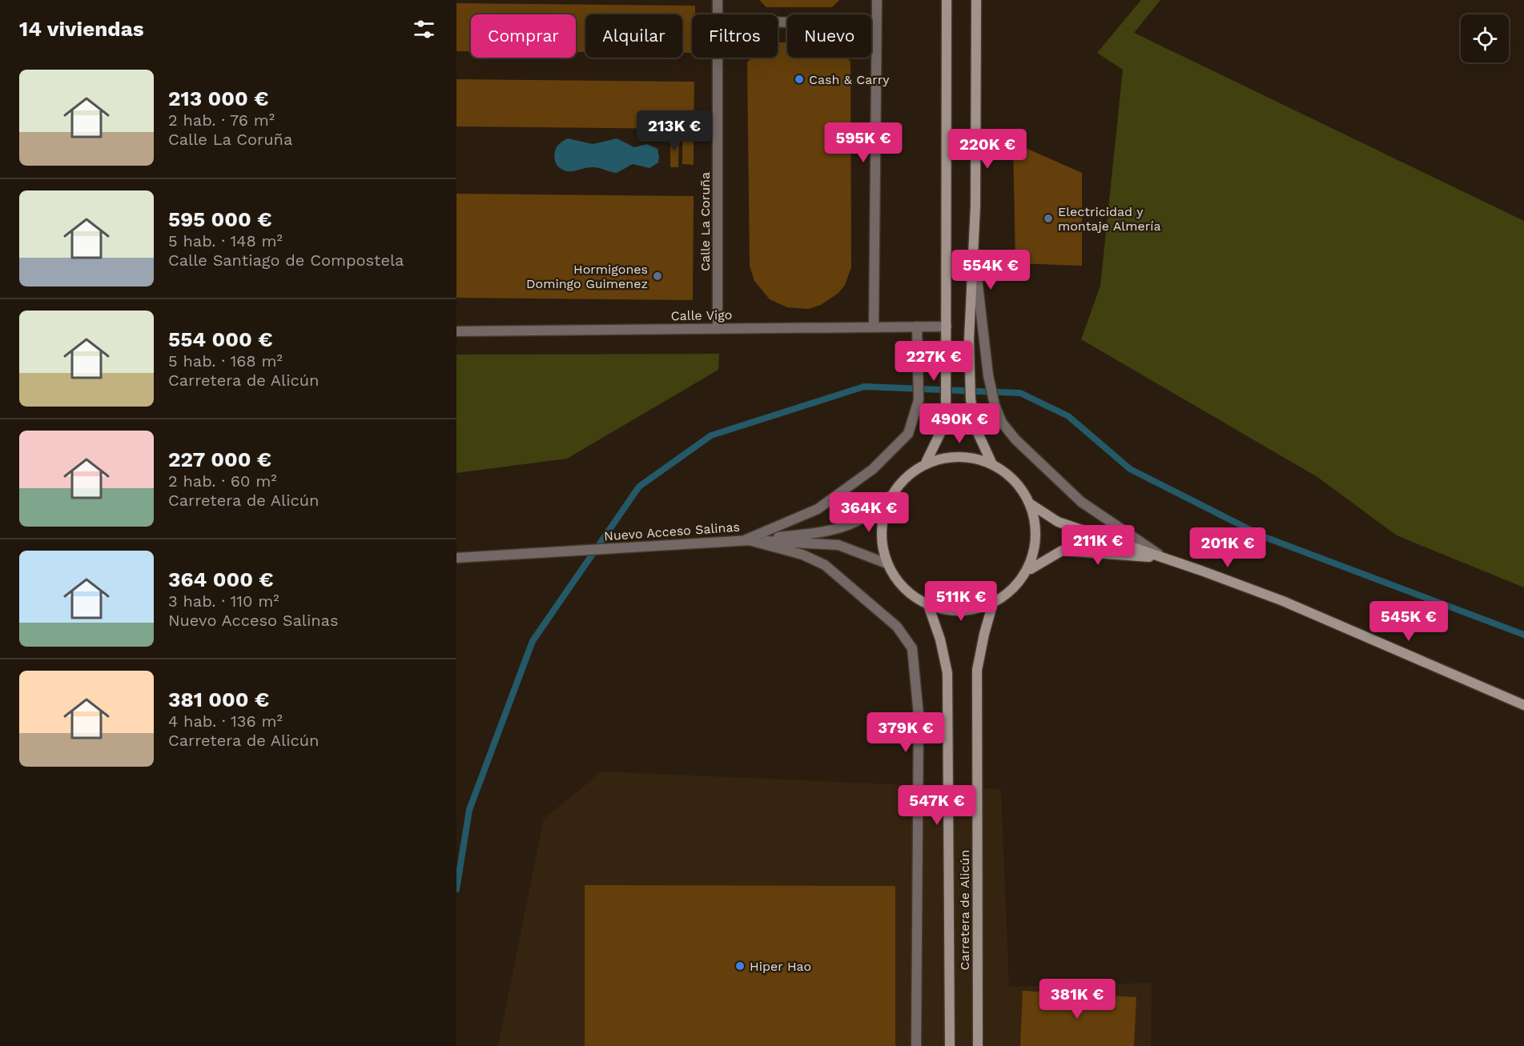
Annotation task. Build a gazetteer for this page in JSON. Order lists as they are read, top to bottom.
{
  "streets": {
    "main road": ["Carretera de Alicún"],
    "street": ["Calle La Coruña", "Calle Vigo", "Nuevo Acceso Salinas"]
  },
  "crossings": [
    ["Calle La Coruña", "Calle Vigo"],
    ["Nuevo Acceso Salinas", "Carretera de Alicún"]
  ],
  "places": [
    "Cash & Carry",
    "Electricidad y montaje Almería",
    "Hormigones Domingo Guimenez",
    "Hiper Hao"
  ],
  "page": {
    "heading": "14 viviendas",
    "chip": [
      "Comprar",
      "Alquilar",
      "Filtros",
      "Nuevo"
    ],
    "list": [
      {
        "name": "213 000 €",
        "note": "2 hab. · 76 m² · Calle La Coruña"
      },
      {
        "name": "595 000 €",
        "note": "5 hab. · 148 m² · Calle Santiago de Compostela"
      },
      {
        "name": "554 000 €",
        "note": "5 hab. · 168 m² · Carretera de Alicún"
      },
      {
        "name": "227 000 €",
        "note": "2 hab. · 60 m² · Carretera de Alicún"
      },
      {
        "name": "364 000 €",
        "note": "3 hab. · 110 m² · Nuevo Acceso Salinas"
      },
      {
        "name": "381 000 €",
        "note": "4 hab. · 136 m² · Carretera de Alicún"
      }
    ],
    "price": [
      "213K €",
      "595K €",
      "220K €",
      "554K €",
      "227K €",
      "490K €",
      "364K €",
      "211K €",
      "201K €",
      "511K €",
      "545K €",
      "379K €",
      "547K €",
      "381K €"
    ]
  }
}
